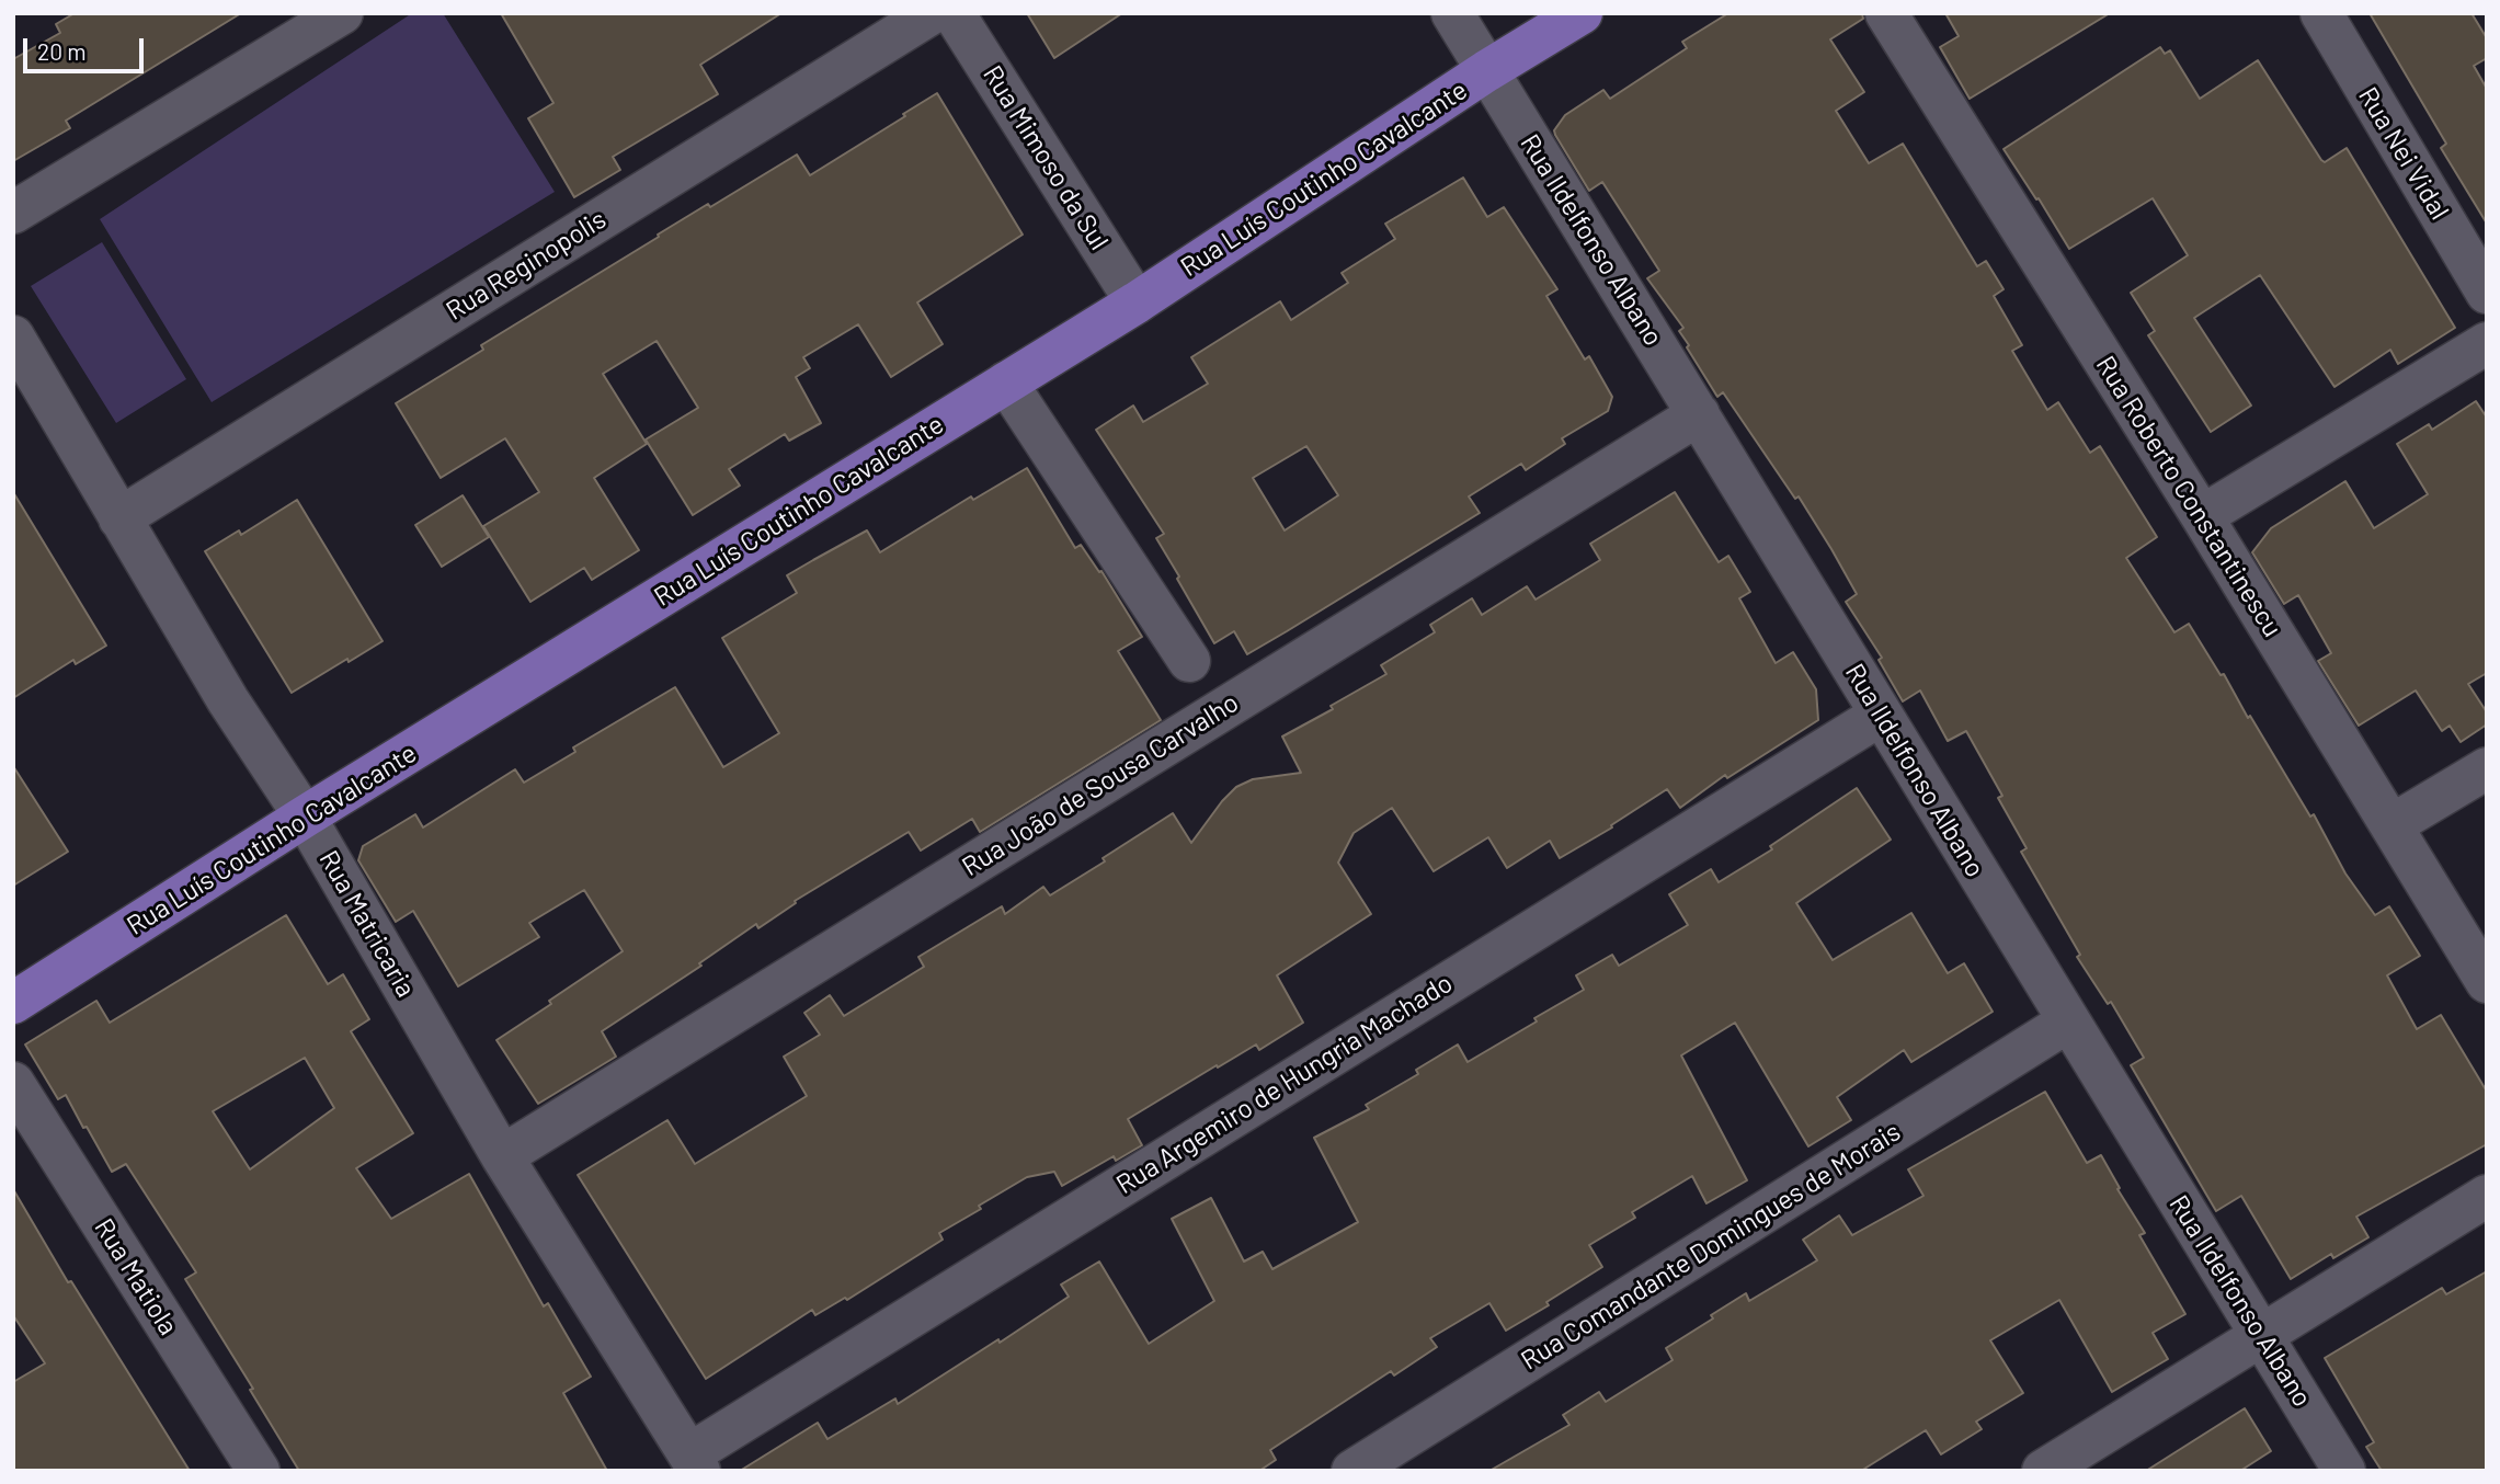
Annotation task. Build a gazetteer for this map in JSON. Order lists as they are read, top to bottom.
{
  "streets": {
    "main road": ["Rua Luís Coutinho Cavalcante"],
    "street": [
      "Rua Nei Vidal",
      "Rua Mimoso da Sul",
      "Rua Ildelfonso Albano",
      "Rua Reginopolis",
      "Rua Roberto Constantinescu",
      "Rua João de Sousa Carvalho",
      "Rua Matricaria",
      "Rua Argemiro de Hungria Machado",
      "Rua Comandante Domingues de Morais",
      "Rua Matiola"
    ]
  },
  "crossings": [
    ["Rua Mimoso da Sul", "Rua Luís Coutinho Cavalcante"],
    ["Rua Luís Coutinho Cavalcante", "Rua Ildelfonso Albano"],
    ["Rua Luís Coutinho Cavalcante", "Rua Matricaria"],
    ["Rua Ildelfonso Albano", "Rua João de Sousa Carvalho"],
    ["Rua Ildelfonso Albano", "Rua Argemiro de Hungria Machado"],
    ["Rua Ildelfonso Albano", "Rua Comandante Domingues de Morais"],
    ["Rua Reginopolis", "Rua Matricaria"],
    ["Rua João de Sousa Carvalho", "Rua Matricaria"],
    ["Rua Matricaria", "Rua Argemiro de Hungria Machado"]
  ],
  "scale_bar": "20 m"
}
